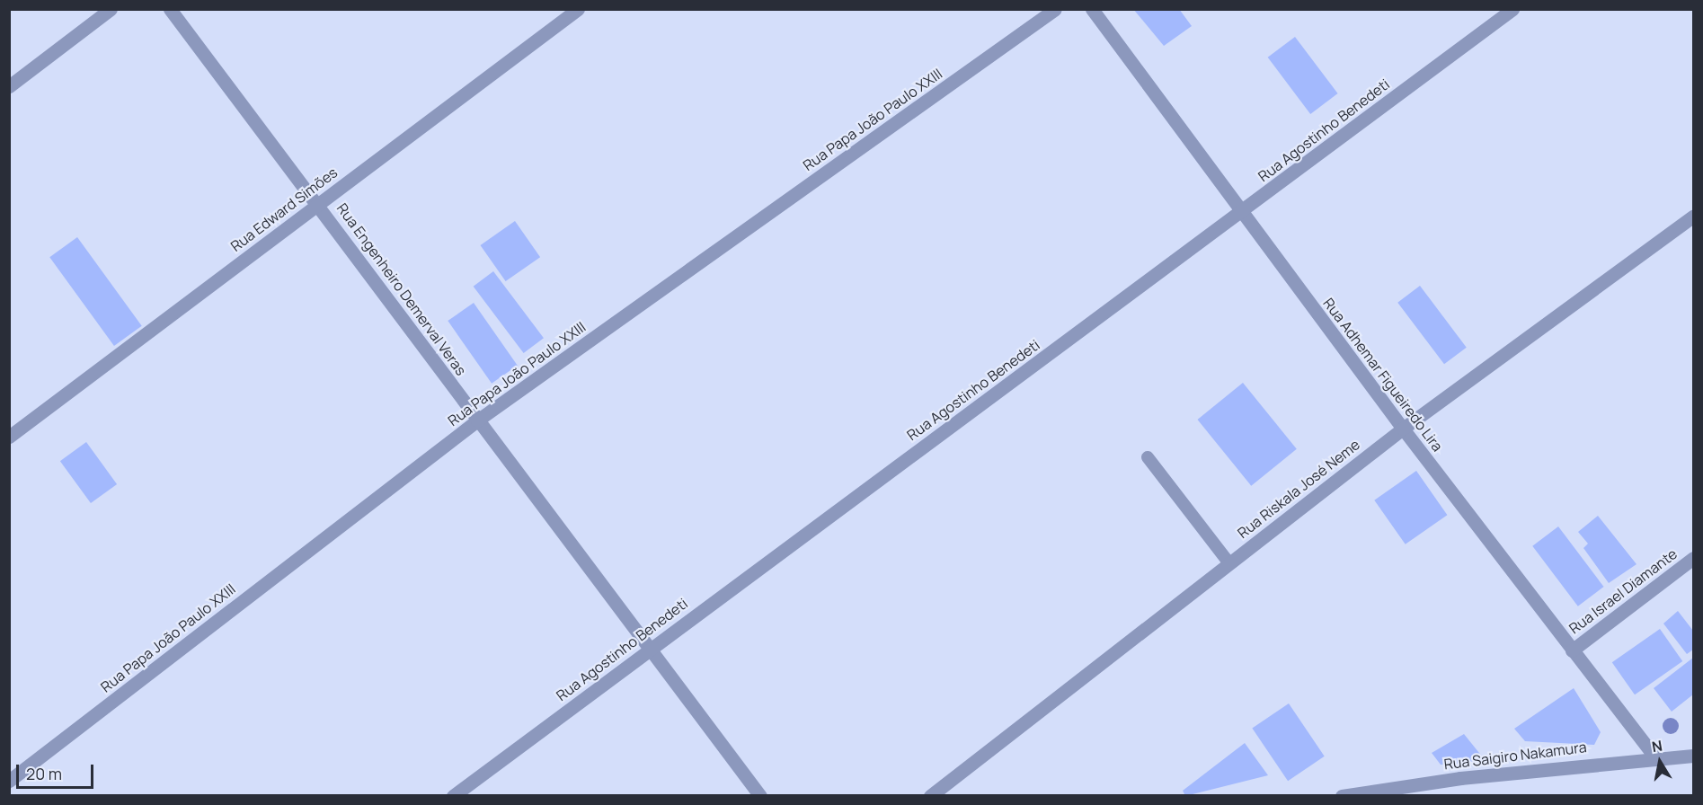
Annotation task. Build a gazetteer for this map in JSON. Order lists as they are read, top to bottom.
{
  "streets": {
    "street": [
      "Rua Papa João Paulo XXIII",
      "Rua Agostinho Benedeti",
      "Rua Edward Simões",
      "Rua Engenheiro Demerval Veras",
      "Rua Adhemar Figueiredo Lira",
      "Rua Riskala José Neme",
      "Rua Israel Diamante",
      "Rua Saigiro Nakamura"
    ]
  },
  "crossings": [
    ["Rua Papa João Paulo XXIII", "Rua Engenheiro Demerval Veras"],
    ["Rua Agostinho Benedeti", "Rua Engenheiro Demerval Veras"],
    ["Rua Agostinho Benedeti", "Rua Adhemar Figueiredo Lira"],
    ["Rua Edward Simões", "Rua Engenheiro Demerval Veras"],
    ["Rua Adhemar Figueiredo Lira", "Rua Riskala José Neme"],
    ["Rua Adhemar Figueiredo Lira", "Rua Israel Diamante"],
    ["Rua Adhemar Figueiredo Lira", "Rua Saigiro Nakamura"]
  ],
  "scale_bar": "20 m",
  "north": "top"
}
